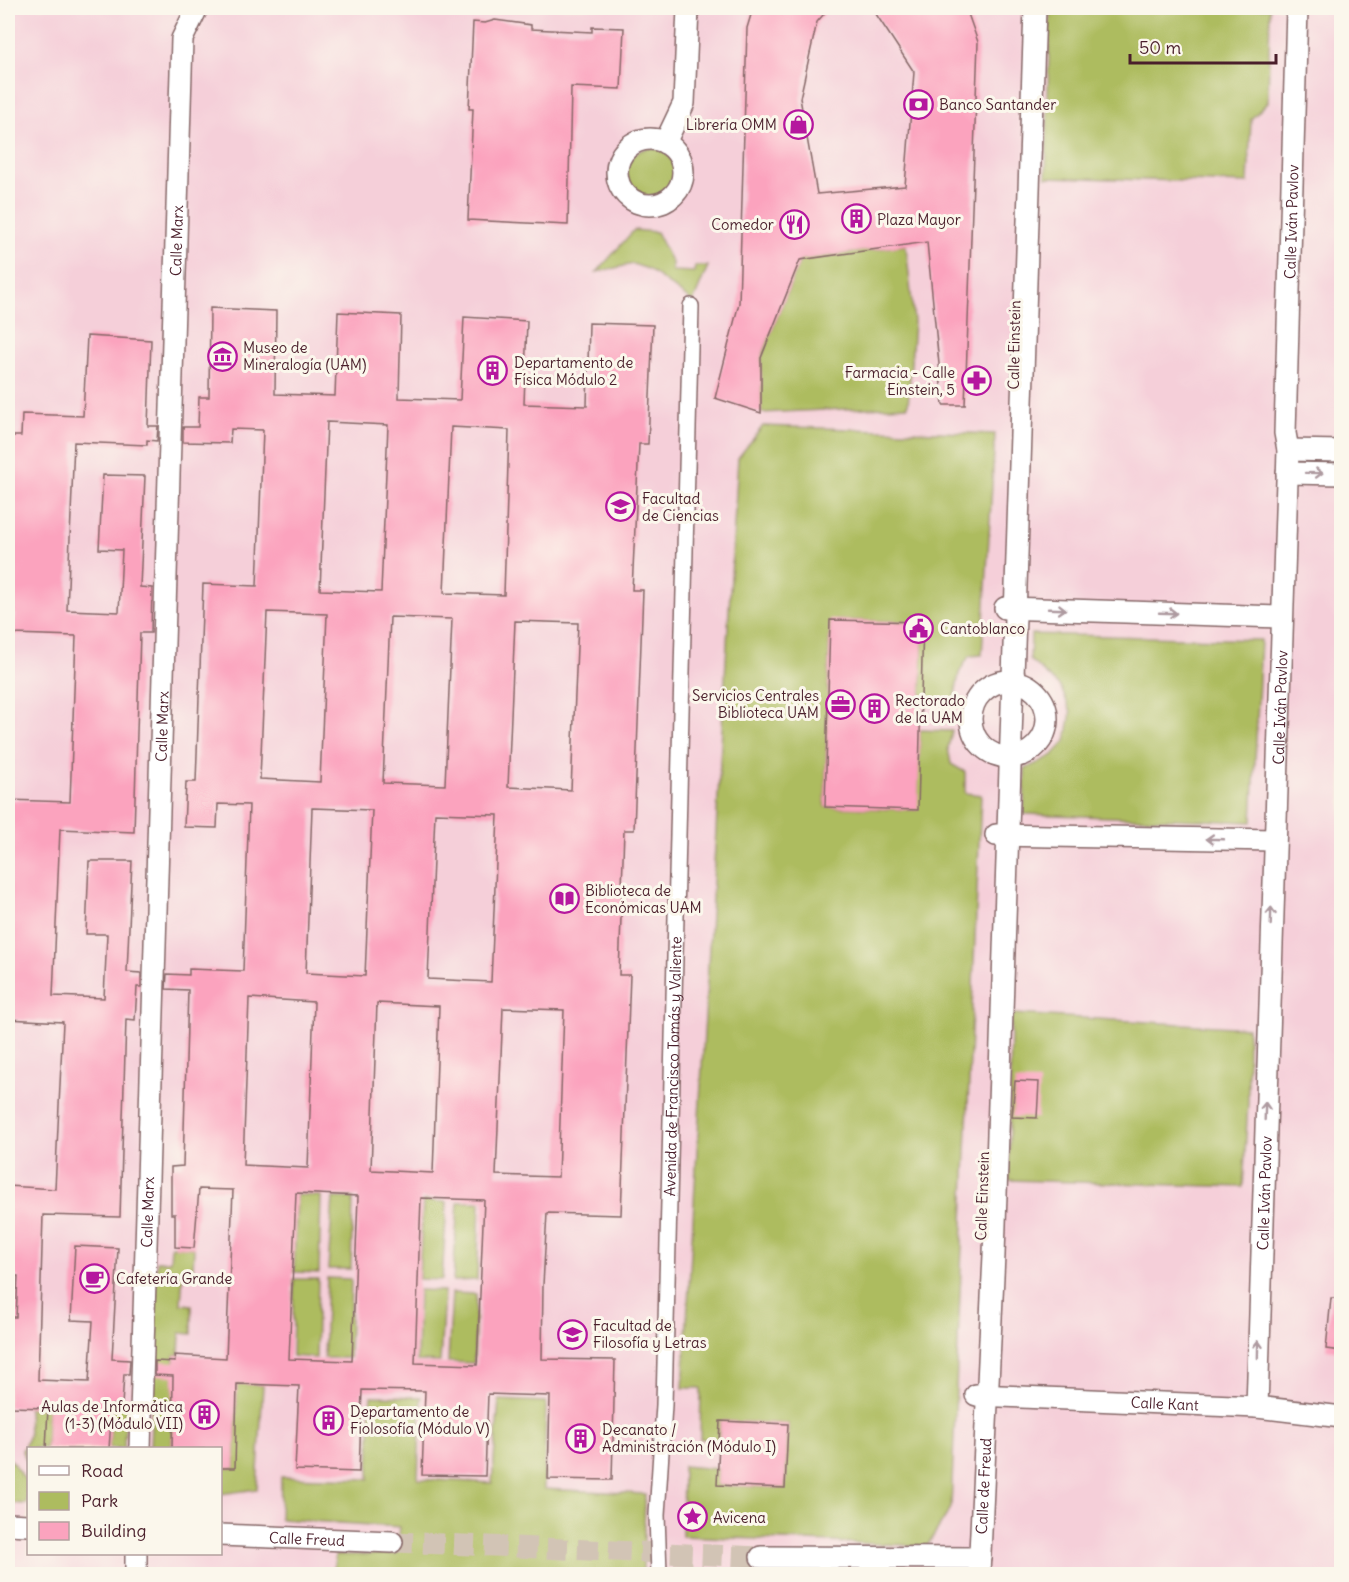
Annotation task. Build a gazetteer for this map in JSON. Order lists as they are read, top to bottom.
{
  "streets": {
    "street": [
      "Calle Iván Pavlov",
      "Calle Marx",
      "Calle Einstein",
      "Avenida de Francisco Tomás y Valiente",
      "Calle Kant",
      "Calle Freud"
    ]
  },
  "crossings": [
    ["Calle Iván Pavlov", "Calle Kant"],
    ["Calle Einstein", "Calle Kant"]
  ],
  "one_way": ["Calle Iván Pavlov"],
  "places": {
    "bank": ["Banco Santander"],
    "shop": ["Librería OMM"],
    "building": [
      "Plaza Mayor",
      "Departamento de Física Módulo 2",
      "Rectorado de la UAM",
      "Aulas de Informática (1-3) (Módulo VII)",
      "Departamento de Fiolosofía (Módulo V)",
      "Decanato / Administración (Módulo I)"
    ],
    "restaurant": ["Comedor"],
    "museum": ["Museo de Mineralogía (UAM)"],
    "pharmacy": ["Farmacia - Calle Einstein, 5"],
    "school or university": ["Facultad de Ciencias", "Facultad de Filosofía y Letras"],
    "public building": ["Cantoblanco"],
    "office": ["Servicios Centrales Biblioteca UAM"],
    "library": ["Biblioteca de Económicas UAM"],
    "cafe": ["Cafetería Grande"],
    "place": ["Avicena"]
  },
  "legend": ["Road", "Park", "Building"],
  "scale_bar": "50 m"
}
